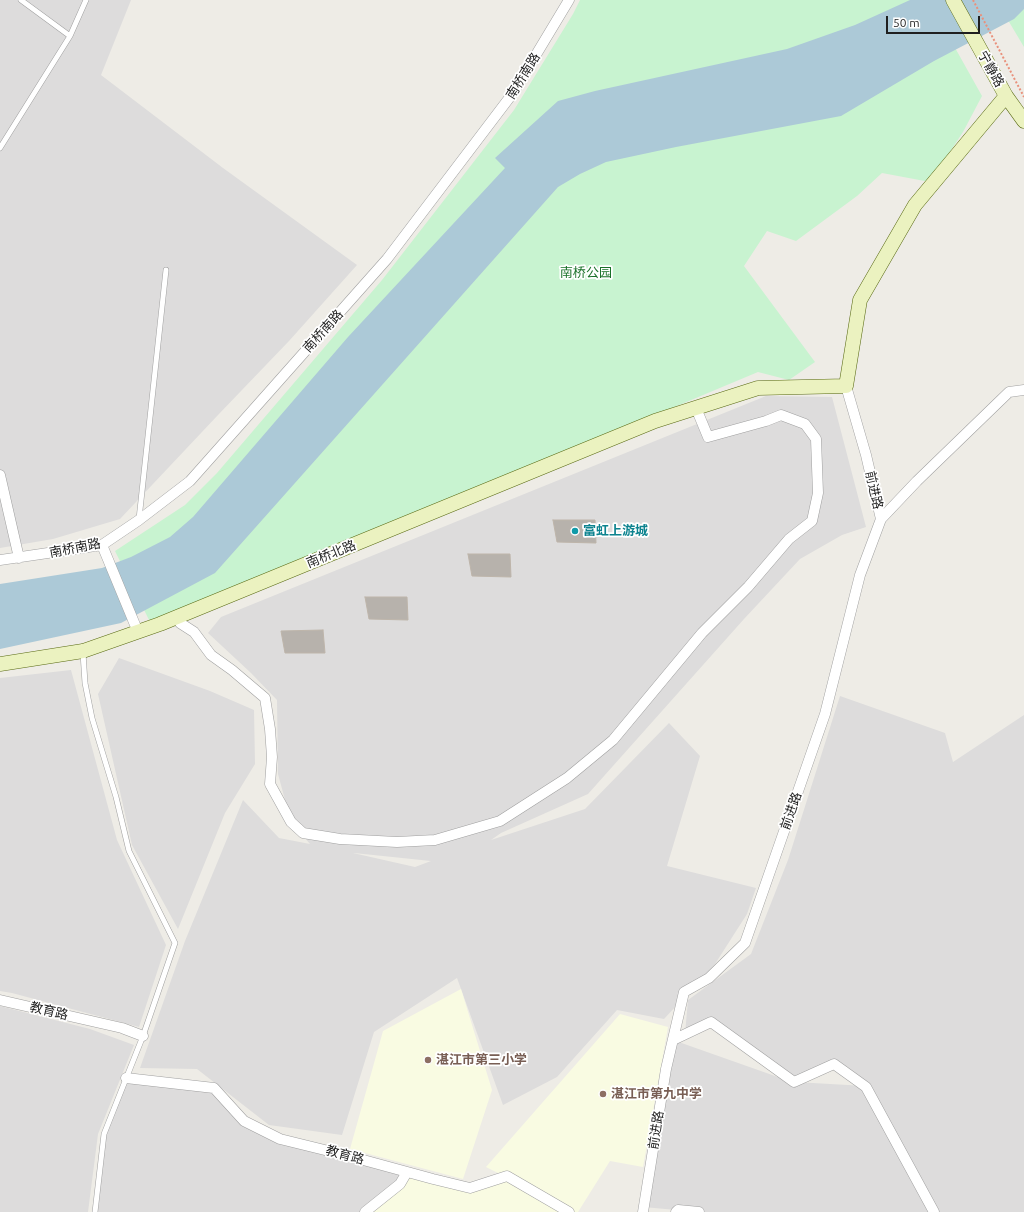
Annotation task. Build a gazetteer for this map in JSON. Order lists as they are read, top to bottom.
{
  "streets": {
    "street": [
      "宁静路",
      "南桥南路",
      "前进路",
      "南桥北路",
      "教育路"
    ]
  },
  "crossings": [
    ["前进路", "南桥北路"]
  ],
  "parks": ["南桥公园"],
  "places": ["富虹上游城", "湛江市第三小学", "湛江市第九中学"],
  "scale_bar": "50 m"
}
